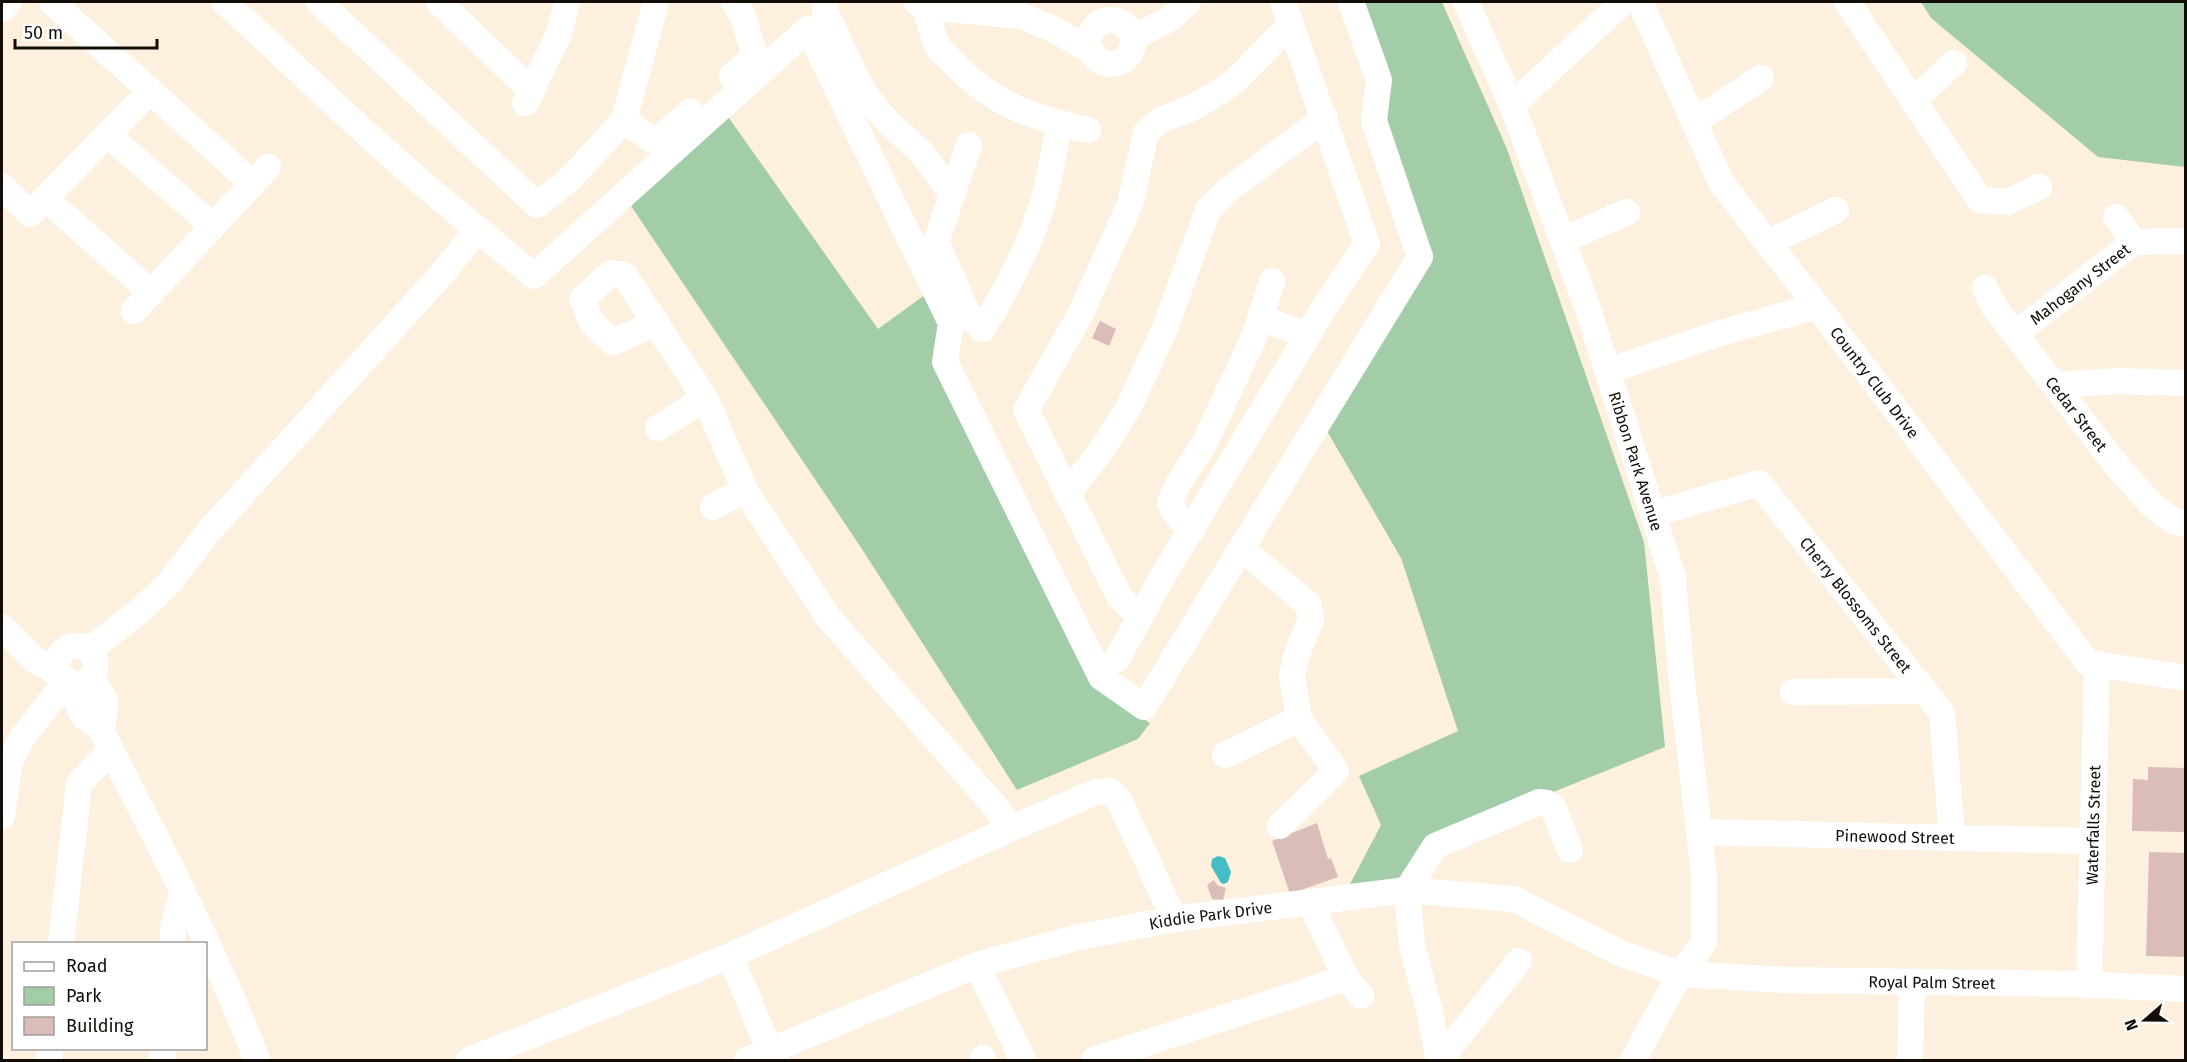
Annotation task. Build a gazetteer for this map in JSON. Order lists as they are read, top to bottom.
{
  "streets": {
    "street": [
      "Mahogany Street",
      "Country Club Drive",
      "Cedar Street",
      "Ribbon Park Avenue",
      "Cherry Blossoms Street",
      "Waterfalls Street",
      "Pinewood Street",
      "Kiddie Park Drive",
      "Royal Palm Street"
    ]
  },
  "crossings": [
    ["Mahogany Street", "Cedar Street"],
    ["Country Club Drive", "Waterfalls Street"],
    ["Ribbon Park Avenue", "Cherry Blossoms Street"],
    ["Ribbon Park Avenue", "Pinewood Street"],
    ["Ribbon Park Avenue", "Kiddie Park Drive"],
    ["Ribbon Park Avenue", "Royal Palm Street"],
    ["Cherry Blossoms Street", "Pinewood Street"],
    ["Waterfalls Street", "Pinewood Street"],
    ["Waterfalls Street", "Royal Palm Street"],
    ["Kiddie Park Drive", "Royal Palm Street"]
  ],
  "legend": ["Road", "Park", "Building"],
  "scale_bar": "50 m",
  "north": "left"
}
